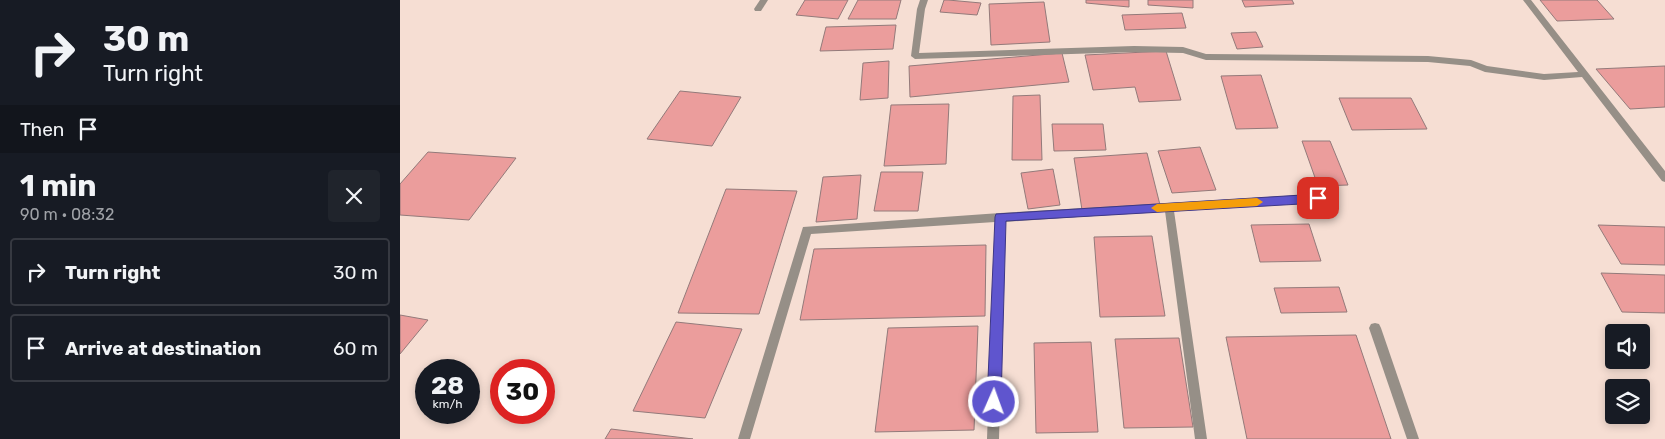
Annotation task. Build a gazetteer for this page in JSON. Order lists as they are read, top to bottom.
{
  "page": {
    "turn": ["30 m", "Turn right"],
    "then": "Then",
    "heading": ["1 min", "90 m · 08:32"],
    "list": [
      {
        "name": "Turn right",
        "value": "30 m"
      },
      {
        "name": "Arrive at destination",
        "value": "60 m"
      }
    ],
    "speed": "28 km/h",
    "limit": "30"
  }
}
